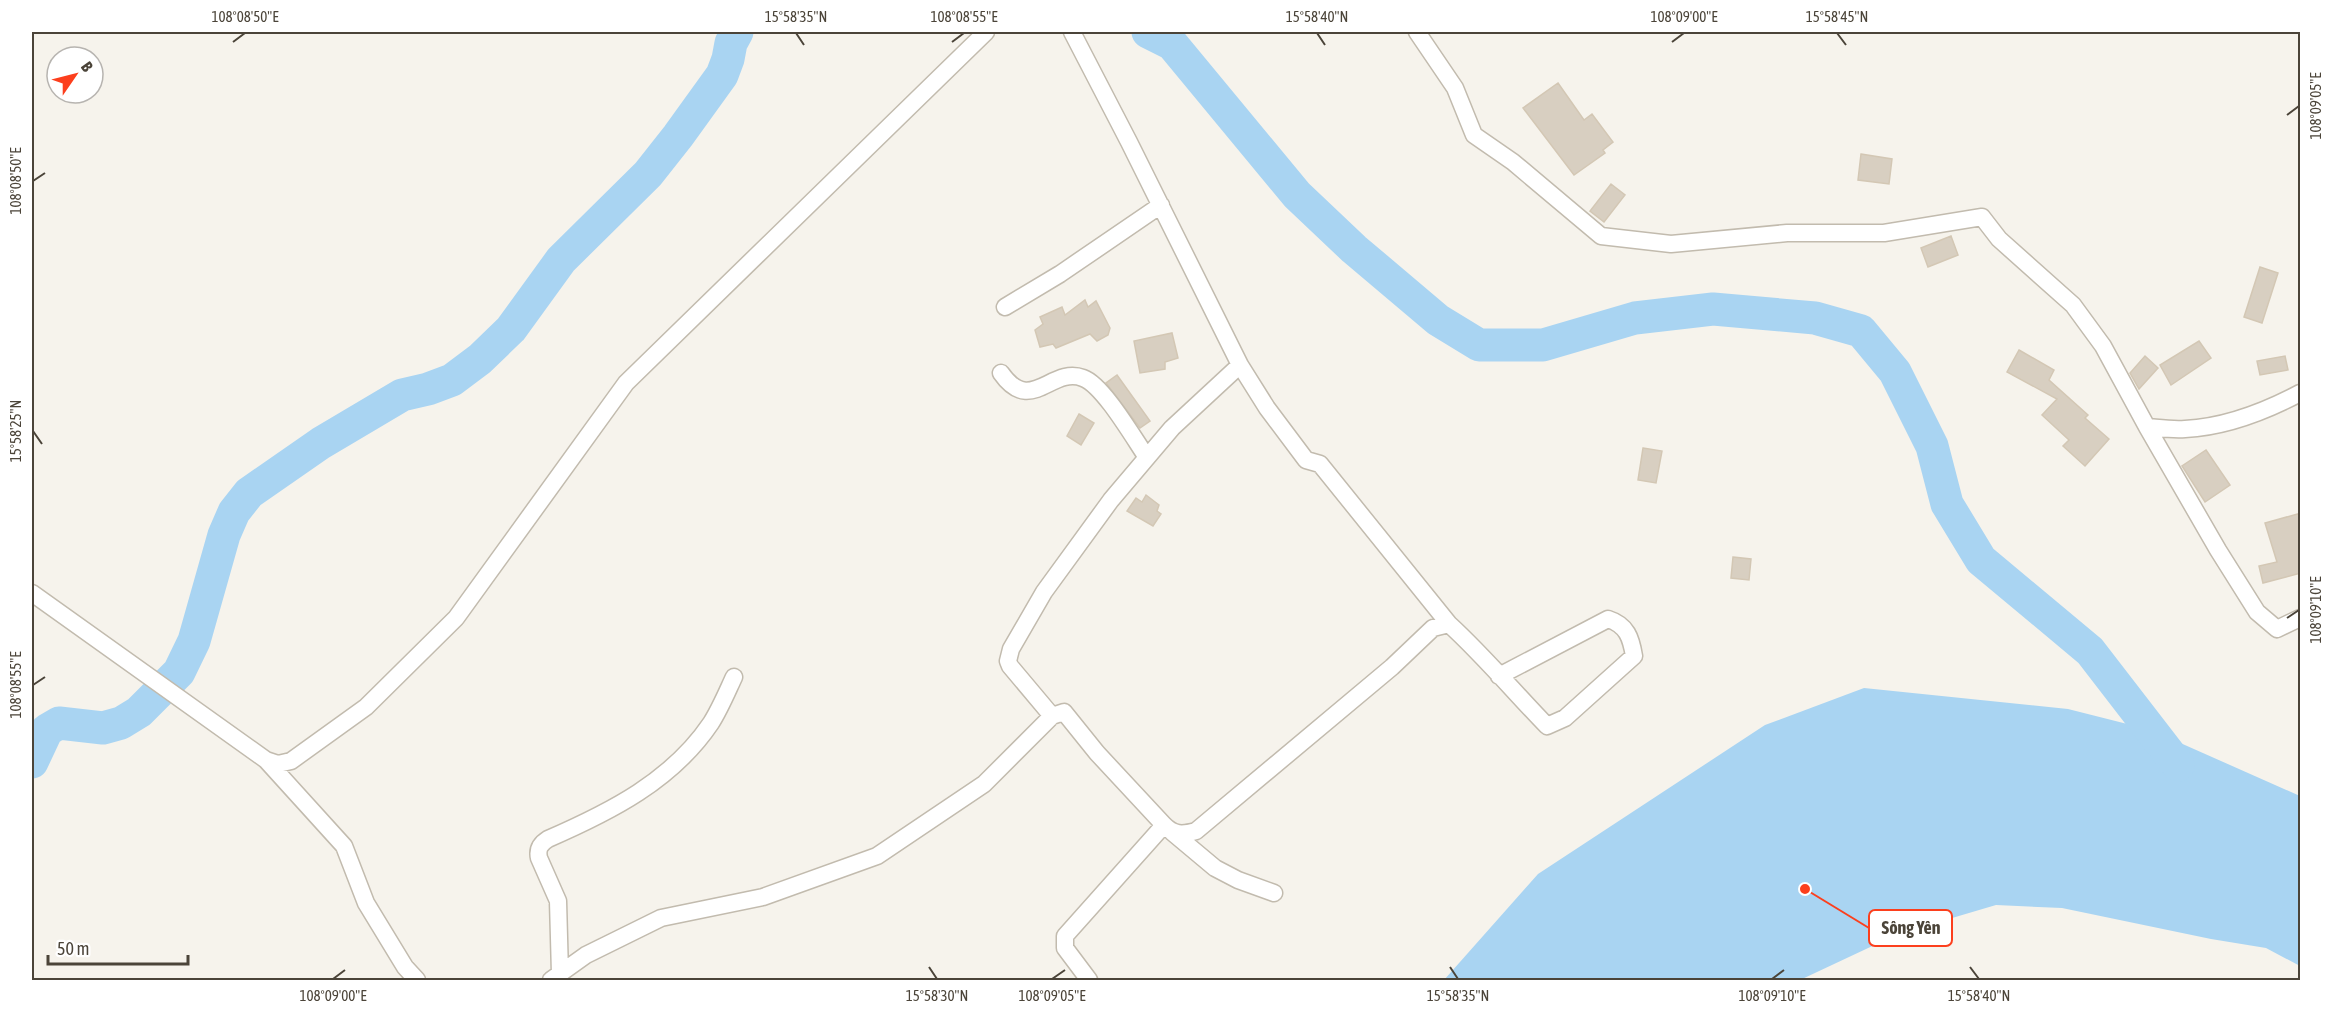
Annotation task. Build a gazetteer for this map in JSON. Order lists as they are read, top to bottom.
{
  "places": ["Sông Yên"],
  "scale_bar": "50 m",
  "north": "top right",
  "coordinates": [
    "108°08'50\"E",
    "15°58'35\"N",
    "108°08'55\"E",
    "15°58'40\"N",
    "108°09'00\"E",
    "15°58'45\"N",
    "108°09'05\"E",
    "15°58'25\"N",
    "108°09'10\"E",
    "15°58'30\"N"
  ]
}
